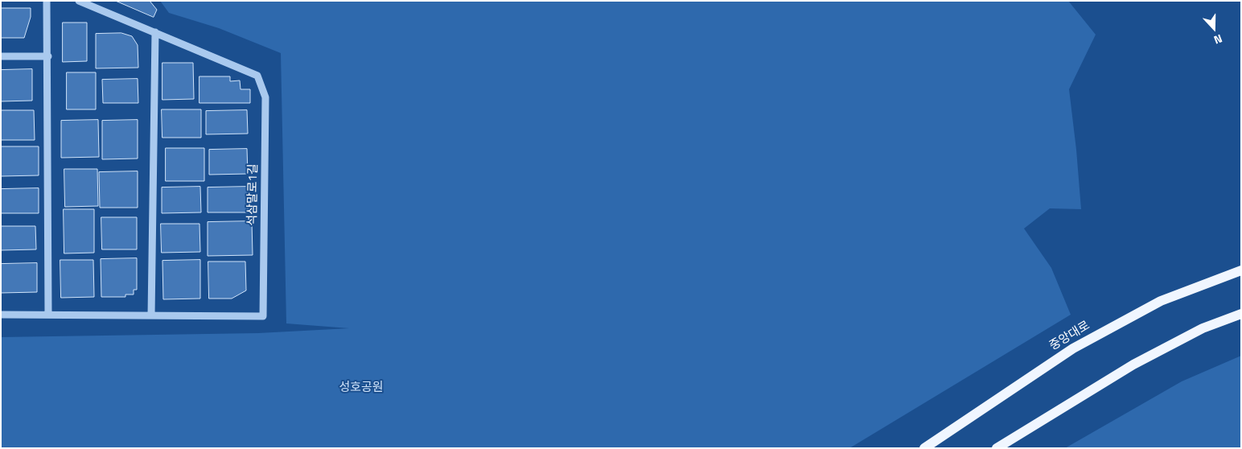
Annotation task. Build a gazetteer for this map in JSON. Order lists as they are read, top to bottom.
{
  "streets": {
    "main road": ["중앙대로"],
    "street": ["석삼말로1길"]
  },
  "parks": ["성호공원"],
  "north": "bottom"
}
